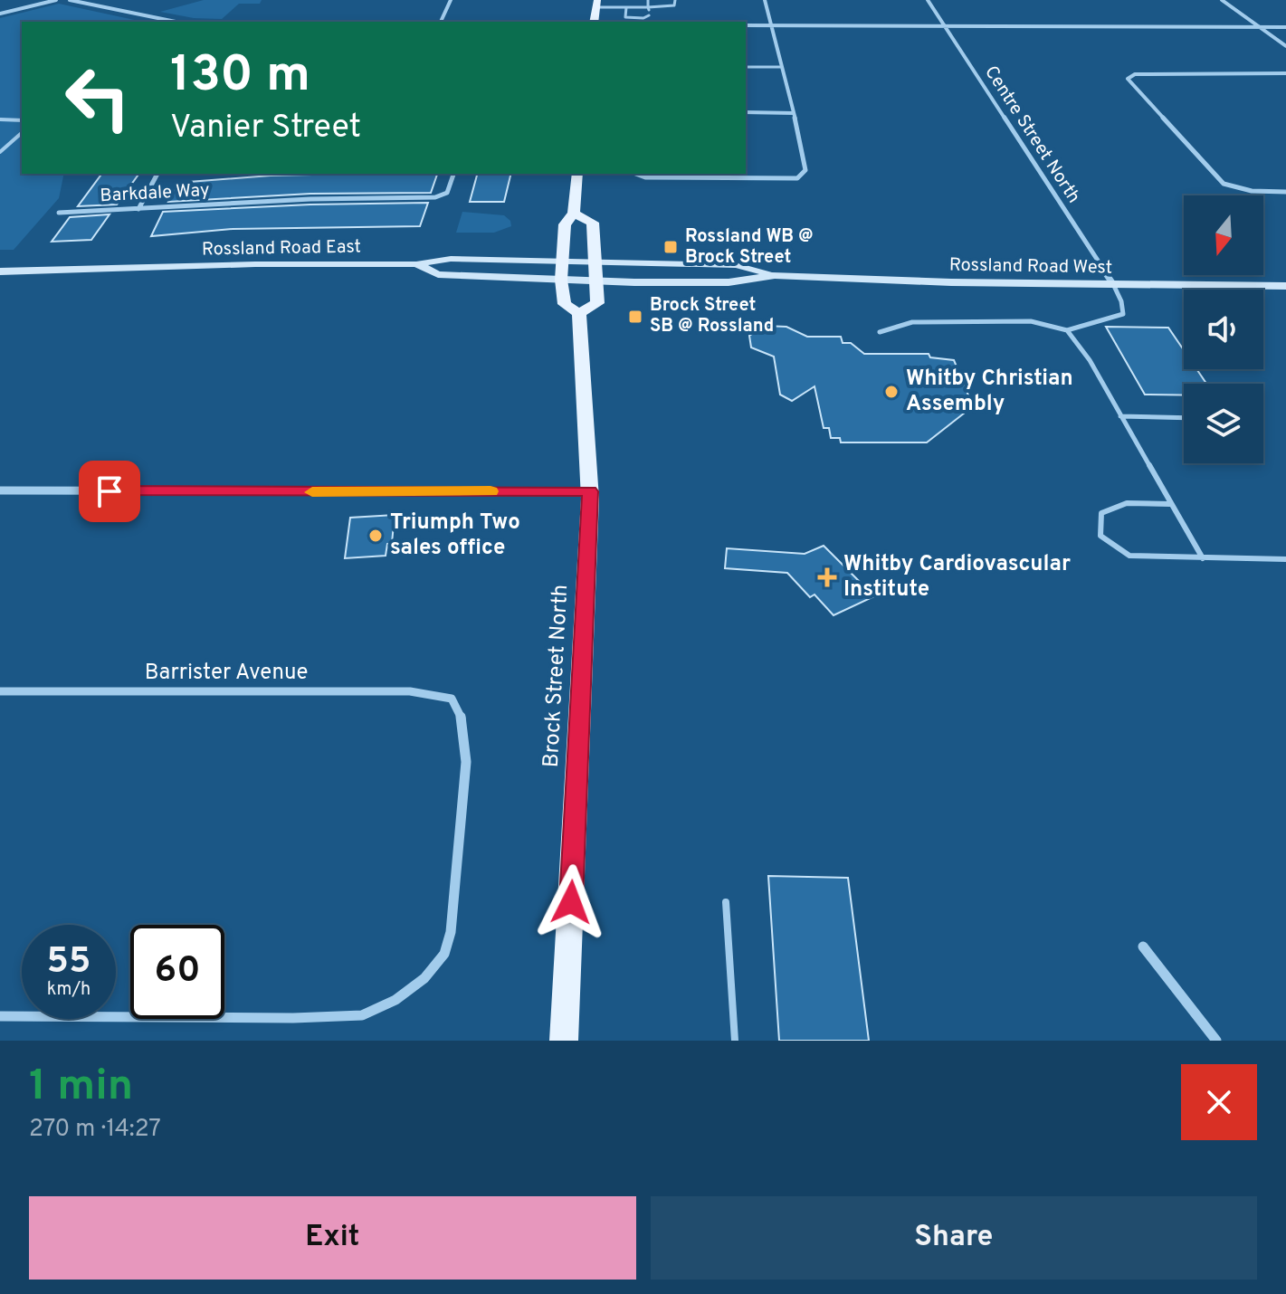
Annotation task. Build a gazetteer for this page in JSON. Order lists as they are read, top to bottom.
{
  "streets": {
    "main road": ["Rossland Road East", "Rossland Road West", "Brock Street North"],
    "street": ["Centre Street North", "Barkdale Way", "Barrister Avenue"]
  },
  "crossings": [
    ["Centre Street North", "Rossland Road West"],
    ["Rossland Road East", "Rossland Road West"],
    ["Rossland Road East", "Brock Street North"],
    ["Rossland Road West", "Brock Street North"]
  ],
  "places": {
    "transit": ["Rossland WB @ Brock Street", "Brock Street SB @ Rossland"],
    "other": ["Whitby Christian Assembly", "Triumph Two sales office"],
    "health": ["Whitby Cardiovascular Institute"]
  },
  "north": "bottom",
  "page": {
    "turn": ["130 m", "Vanier Street"],
    "speed": "55 km/h",
    "limit": "60",
    "heading": ["1 min", "270 m · 14:27"],
    "buttons": ["Exit", "Share"]
  }
}
